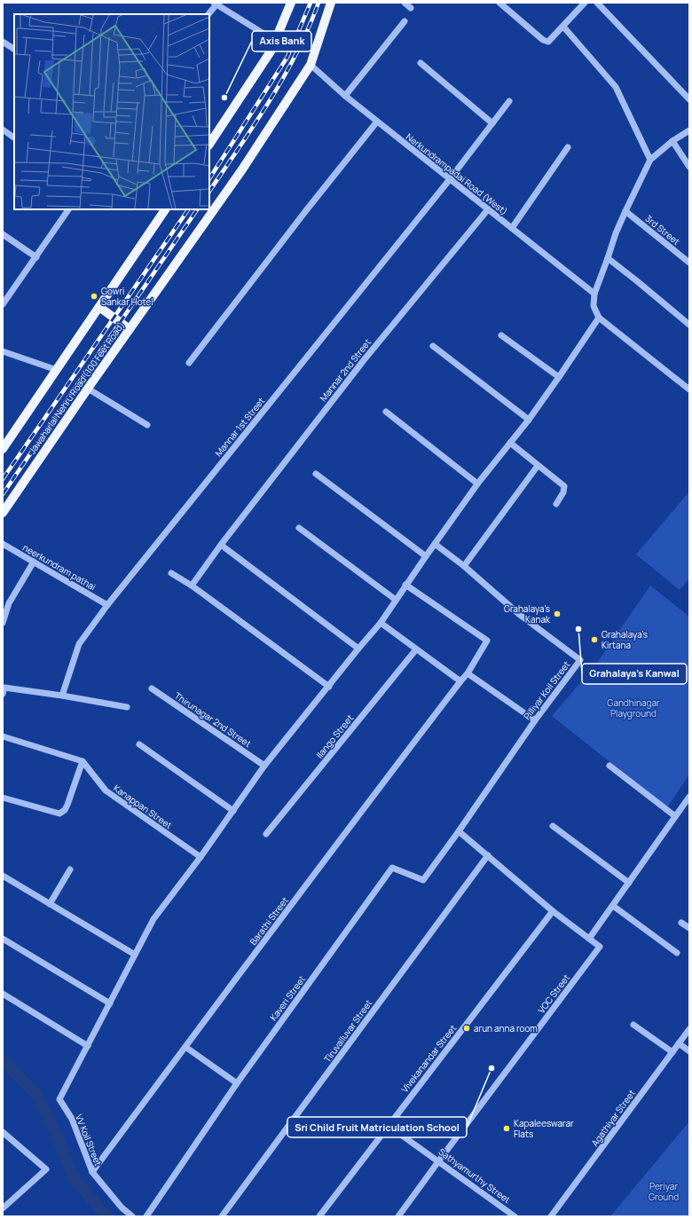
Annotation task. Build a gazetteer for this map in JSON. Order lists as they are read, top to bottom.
{
  "streets": {
    "main road": ["Jawaharlal Nehru Road (100 Feet Road)"],
    "street": [
      "Nerkundrampadai Road (West)",
      "3rd Street",
      "Mannar 2nd Street",
      "Mannar 1st Street",
      "neerkundram pathai",
      "Pilliyar Koil Street",
      "Thirunagar 2nd Street",
      "Ilango Street",
      "Kanappan Street",
      "Barathi Street",
      "VOC Street",
      "Kaveri Street",
      "Tiruvalluvar Street",
      "Vivekanandar Street",
      "Agathiyar Street",
      "VV Koil Street",
      "Sathyamurthy Street"
    ]
  },
  "crossings": [
    ["Nerkundrampadai Road (West)", "Mannar 2nd Street"],
    ["Nerkundrampadai Road (West)", "Jawaharlal Nehru Road (100 Feet Road)"],
    ["Nerkundrampadai Road (West)", "Mannar 1st Street"],
    ["Mannar 1st Street", "neerkundram pathai"],
    ["Pilliyar Koil Street", "Kaveri Street"],
    ["Barathi Street", "VV Koil Street"],
    ["VOC Street", "Sathyamurthy Street"],
    ["Vivekanandar Street", "Sathyamurthy Street"]
  ],
  "parks": ["Gandhinagar Playground", "Periyar Ground"],
  "places": [
    "Axis Bank",
    "Gowri Sankar Hotel",
    "Grahalaya's Kanak",
    "Grahalaya's Kanwal",
    "Grahalaya's Kirtana",
    "arun anna room",
    "Sri Child Fruit Matriculation School",
    "Kapaleeswarar Flats"
  ]
}
